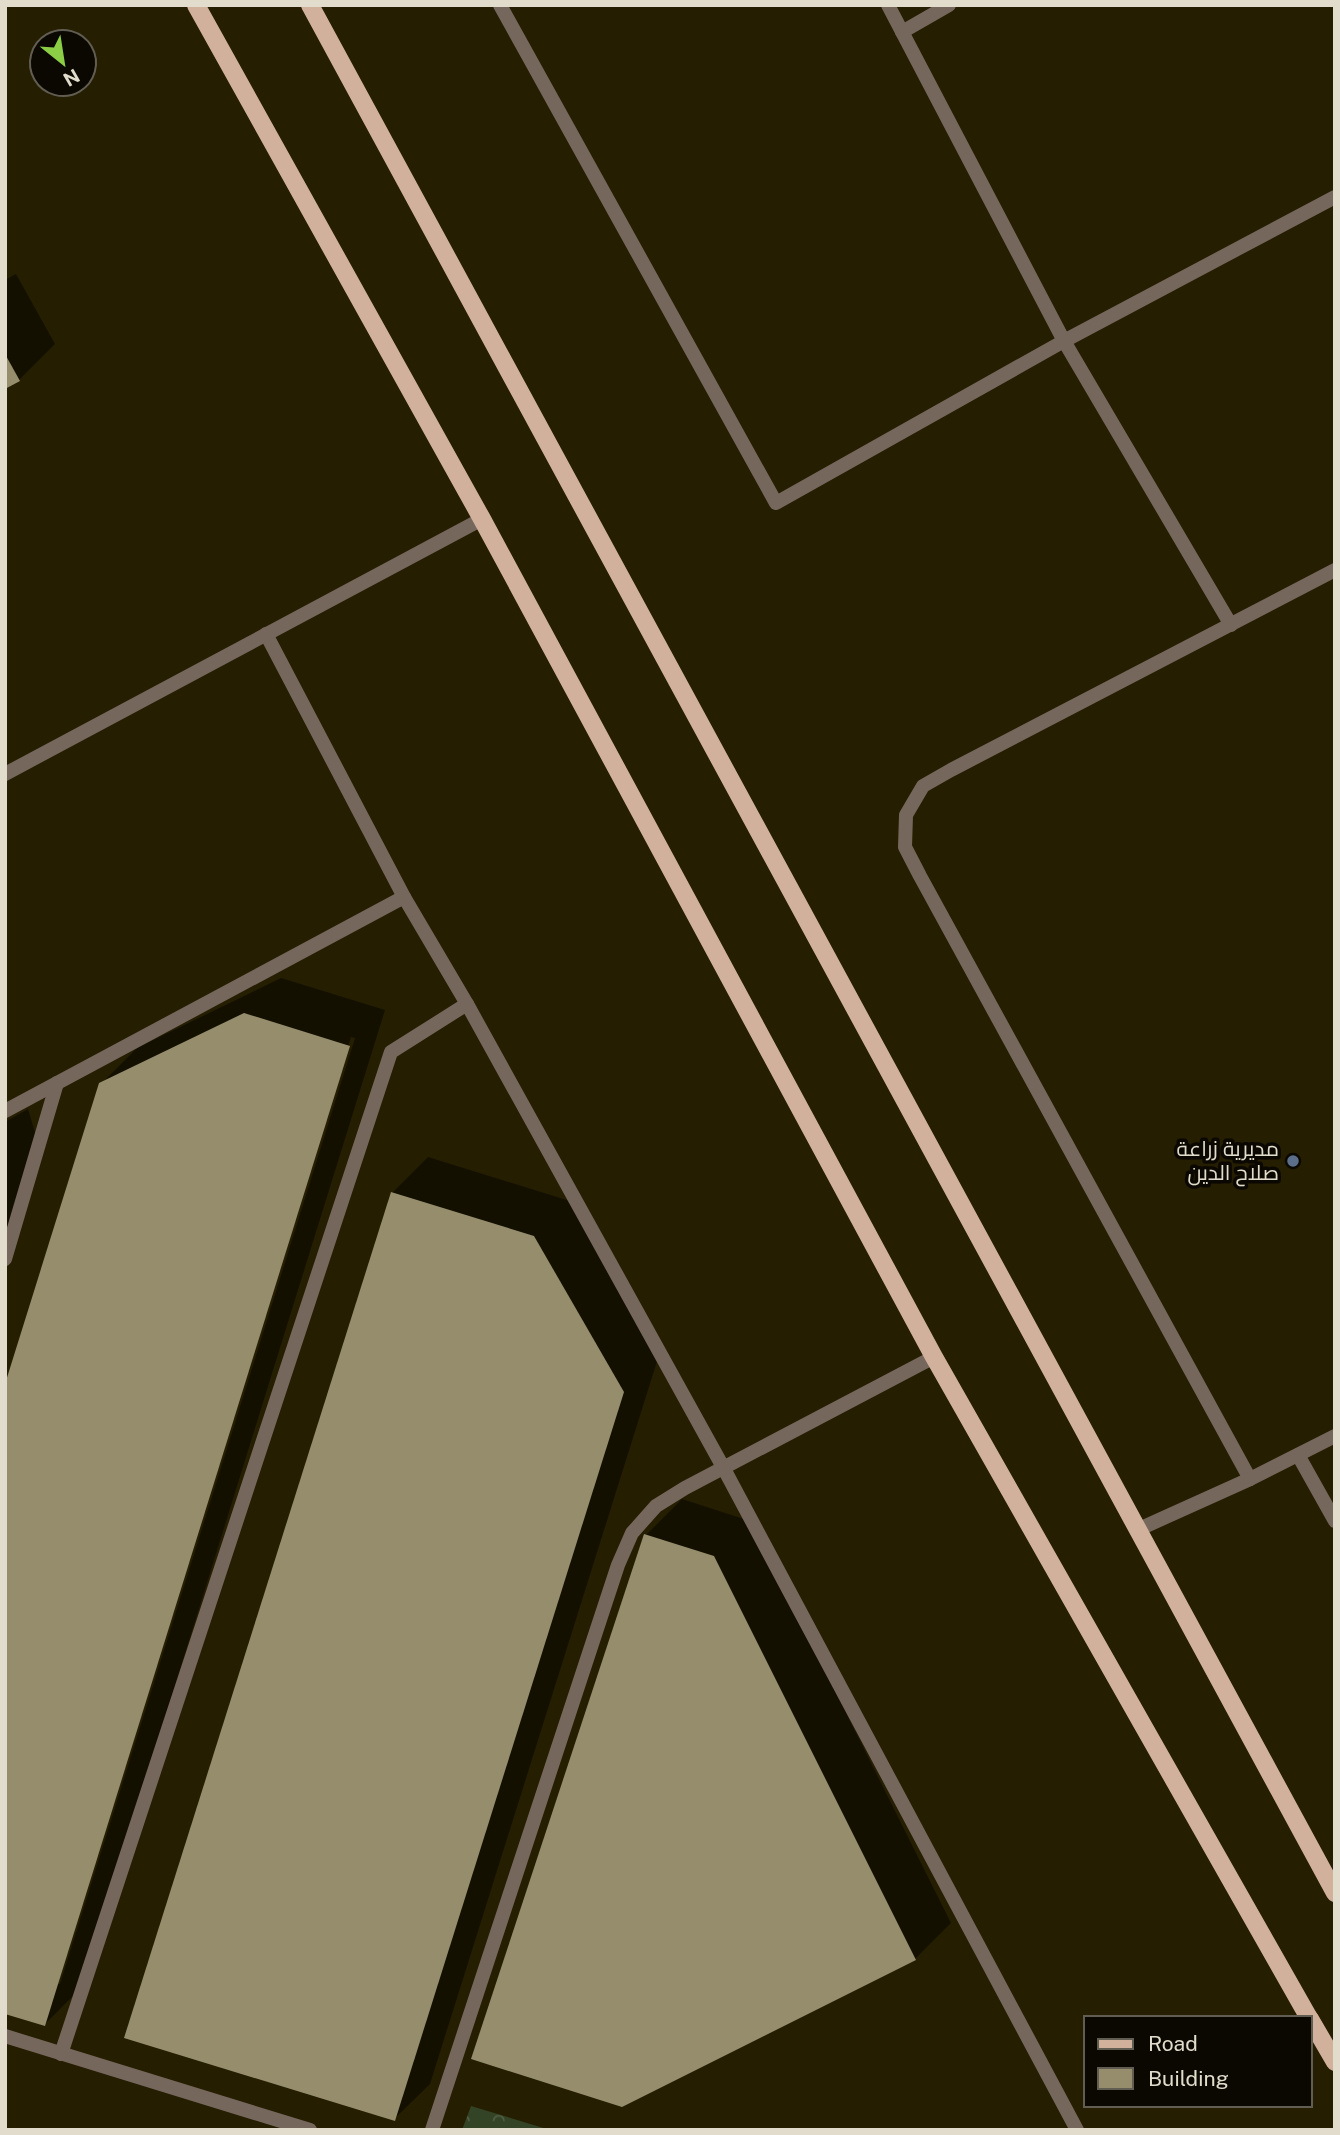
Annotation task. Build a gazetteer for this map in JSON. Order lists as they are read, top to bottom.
{
  "places": ["مديرية زراعة صلاح الدين"],
  "legend": ["Road", "Building"],
  "north": "bottom right"
}
